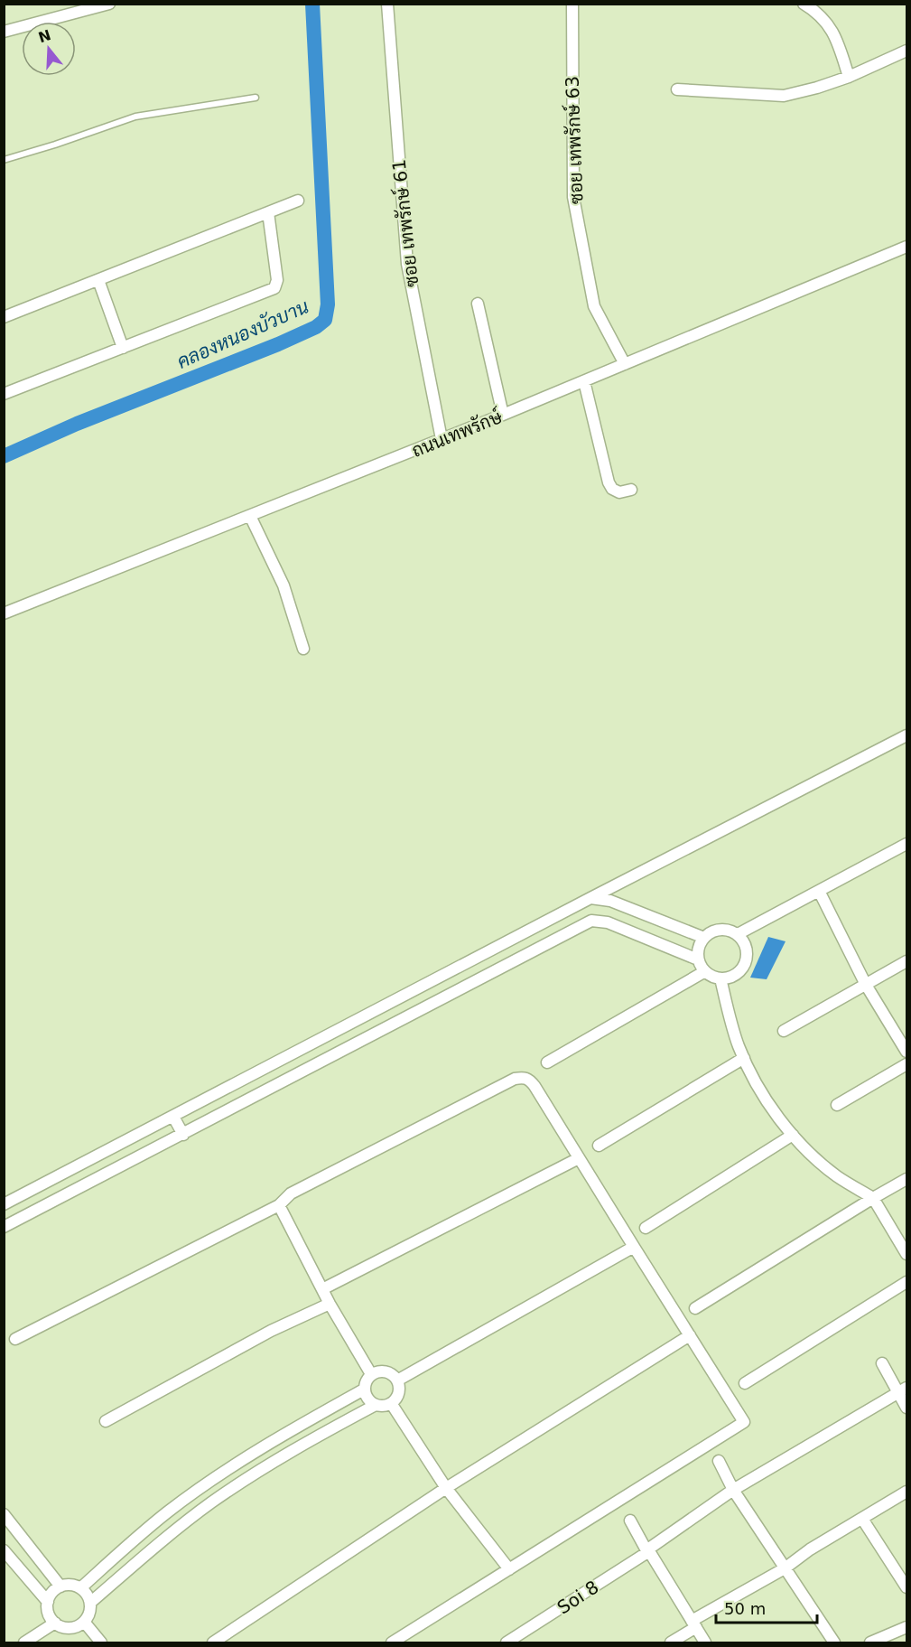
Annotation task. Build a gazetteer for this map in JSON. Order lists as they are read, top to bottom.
{
  "streets": {
    "street": [
      "ซอย เทพรักษ์ 63",
      "ซอย เทพรักษ์ 61",
      "ถนนเทพรักษ์",
      "Soi 8"
    ]
  },
  "crossings": [
    ["ซอย เทพรักษ์ 63", "ถนนเทพรักษ์"],
    ["ซอย เทพรักษ์ 61", "ถนนเทพรักษ์"]
  ],
  "water": ["คลองหนองบัวบาน"],
  "scale_bar": "50 m",
  "north": "top"
}
